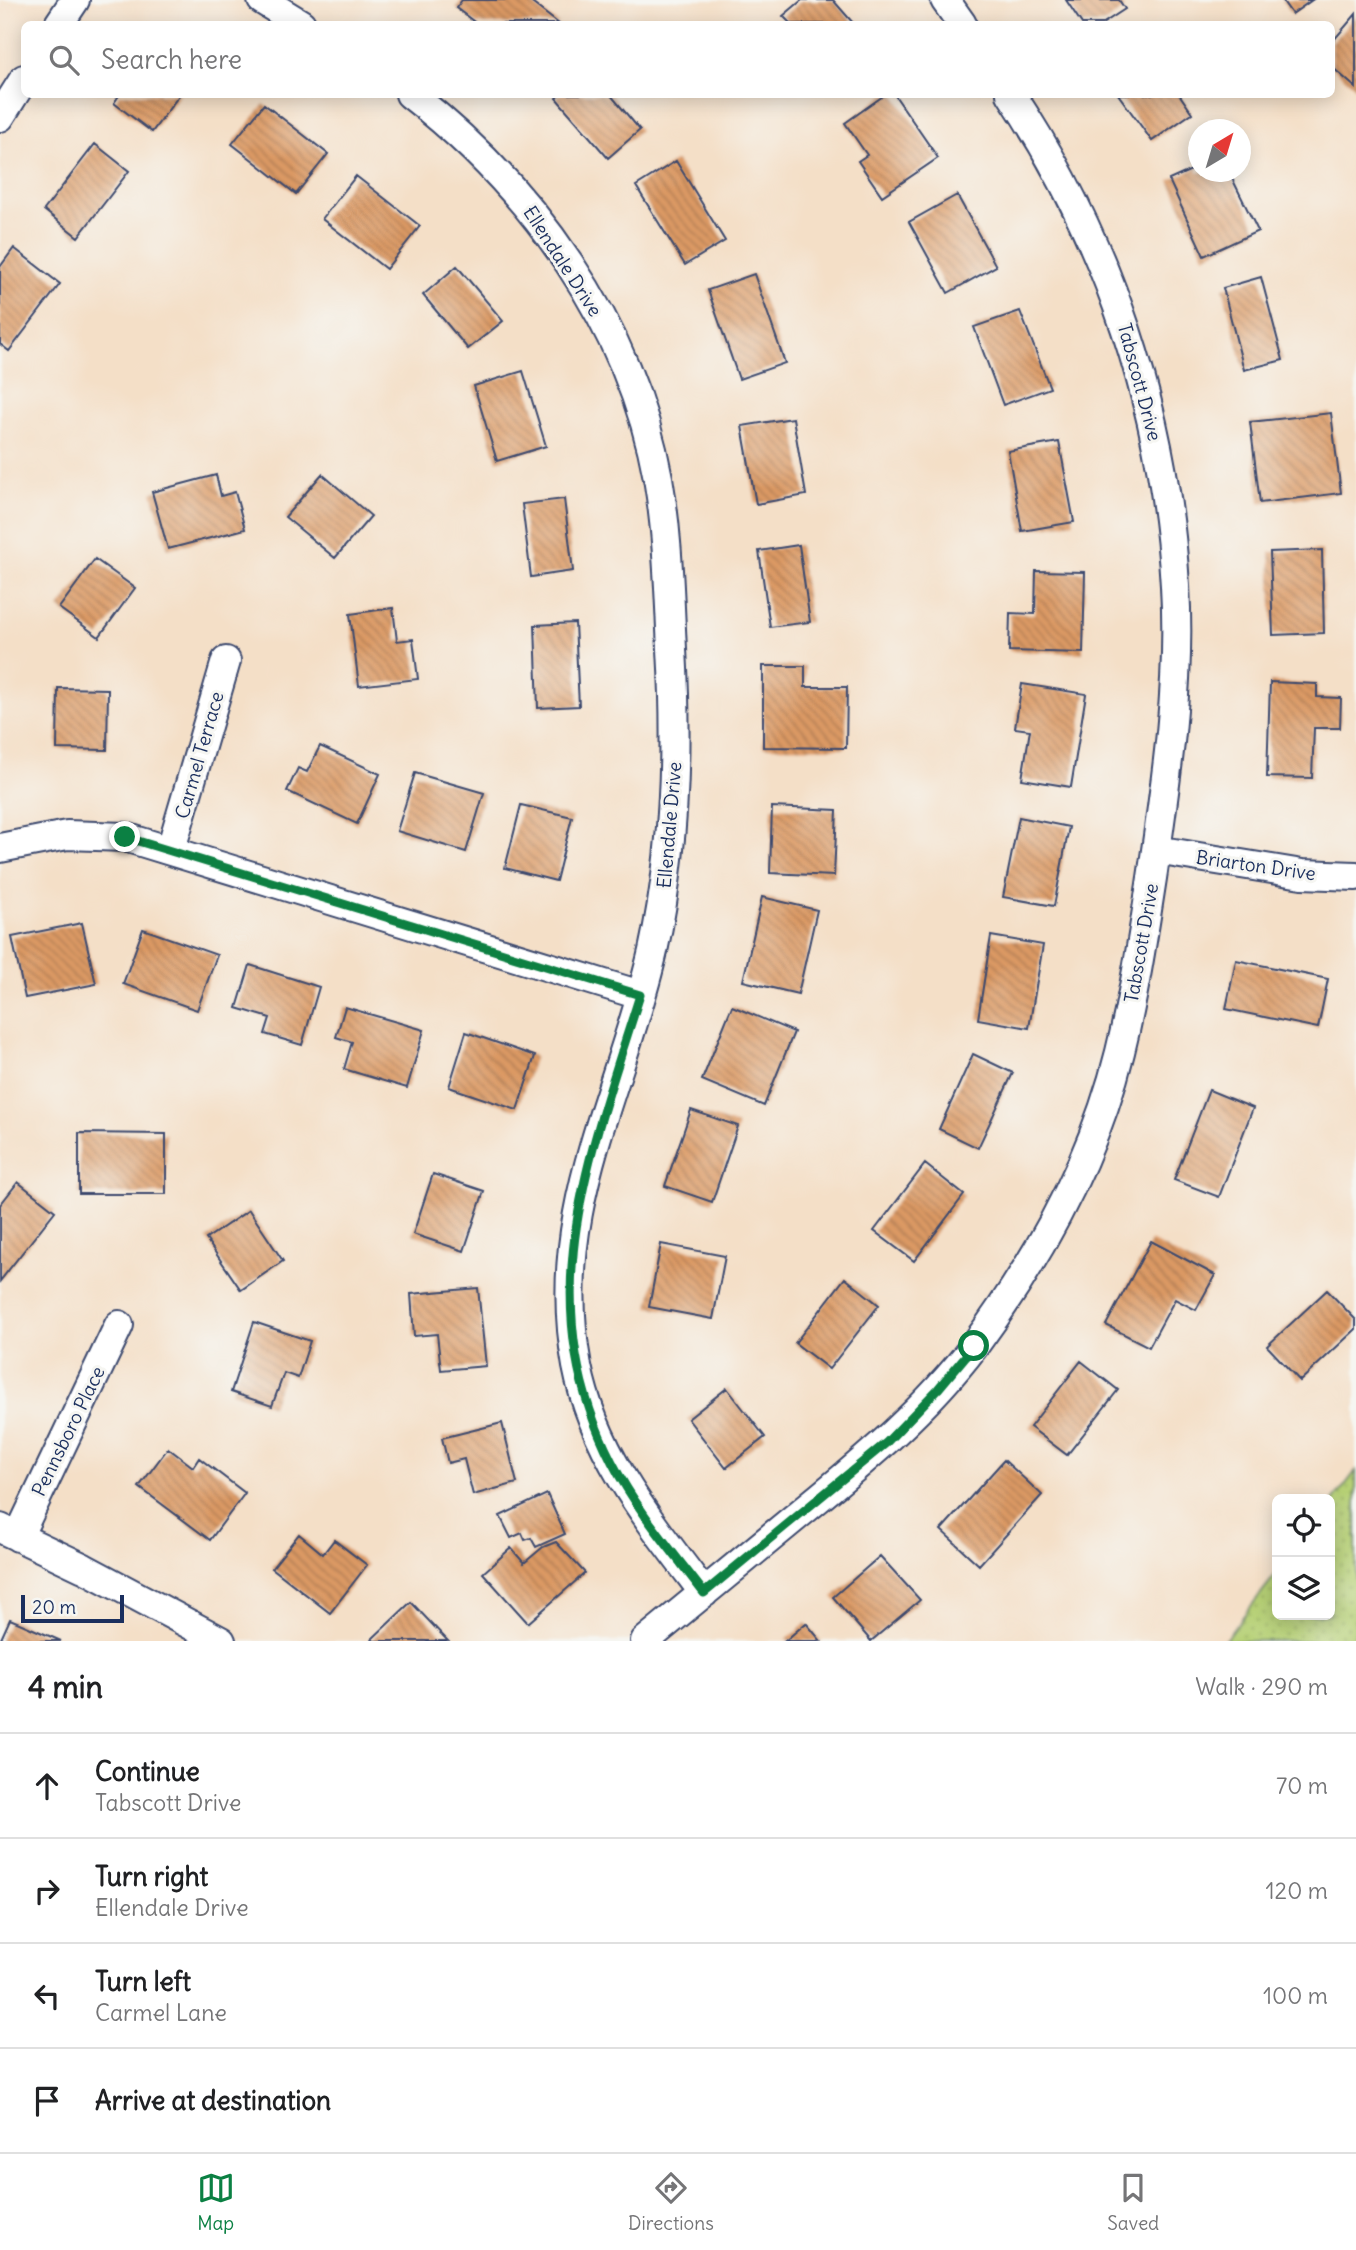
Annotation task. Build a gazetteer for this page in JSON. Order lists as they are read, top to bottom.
{
  "streets": {
    "street": [
      "Ellendale Drive",
      "Tabscott Drive",
      "Carmel Terrace",
      "Briarton Drive",
      "Pennsboro Place"
    ]
  },
  "crossings": [
    ["Ellendale Drive", "Tabscott Drive"],
    ["Tabscott Drive", "Briarton Drive"]
  ],
  "scale_bar": "20 m",
  "north": "top right",
  "page": {
    "search": "Search here",
    "scale": "20 m",
    "heading": ["4 min", "Walk · 290 m"],
    "list": [
      ["Continue", "Tabscott Drive", "70 m"],
      ["Turn right", "Ellendale Drive", "120 m"],
      ["Turn left", "Carmel Lane", "100 m"],
      "Arrive at destination"
    ],
    "nav": ["Map", "Directions", "Saved"]
  }
}
